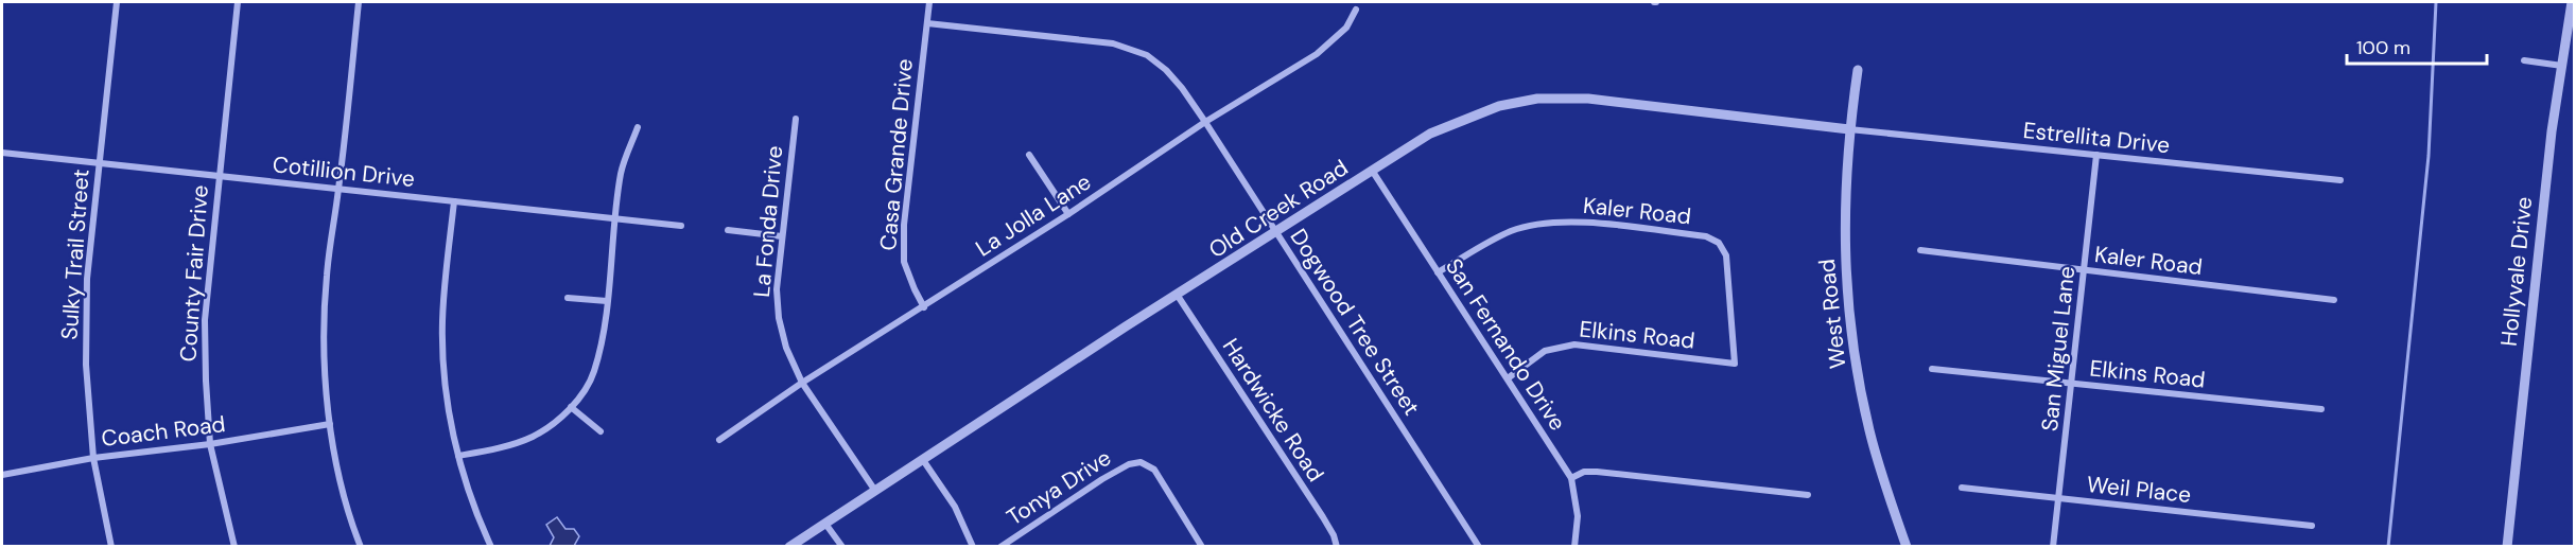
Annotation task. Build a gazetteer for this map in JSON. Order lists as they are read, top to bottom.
{
  "streets": {
    "street": [
      "Estrellita Drive",
      "Casa Grande Drive",
      "Cotillion Drive",
      "Old Creek Road",
      "Kaler Road",
      "La Jolla Lane",
      "La Fonda Drive",
      "Sulky Trail Street",
      "Hollyvale Drive",
      "County Fair Drive",
      "West Road",
      "Dogwood Tree Street",
      "Elkins Road",
      "San Fernando Drive",
      "San Miguel Lane",
      "Hardwicke Road",
      "Coach Road",
      "Tonya Drive",
      "Weil Place"
    ]
  },
  "crossings": [
    ["Estrellita Drive", "Old Creek Road"],
    ["Estrellita Drive", "West Road"],
    ["Estrellita Drive", "San Miguel Lane"],
    ["Casa Grande Drive", "La Jolla Lane"],
    ["Casa Grande Drive", "Dogwood Tree Street"],
    ["Cotillion Drive", "Sulky Trail Street"],
    ["Cotillion Drive", "County Fair Drive"],
    ["Old Creek Road", "La Fonda Drive"],
    ["Old Creek Road", "West Road"],
    ["Old Creek Road", "Dogwood Tree Street"],
    ["Old Creek Road", "San Fernando Drive"],
    ["Old Creek Road", "Hardwicke Road"],
    ["Kaler Road", "Elkins Road"],
    ["Kaler Road", "San Fernando Drive"],
    ["Kaler Road", "San Miguel Lane"],
    ["La Jolla Lane", "La Fonda Drive"],
    ["La Jolla Lane", "Dogwood Tree Street"],
    ["Sulky Trail Street", "Coach Road"],
    ["County Fair Drive", "Coach Road"],
    ["Elkins Road", "San Fernando Drive"],
    ["Elkins Road", "San Miguel Lane"],
    ["San Miguel Lane", "Weil Place"]
  ],
  "scale_bar": "100 m"
}
